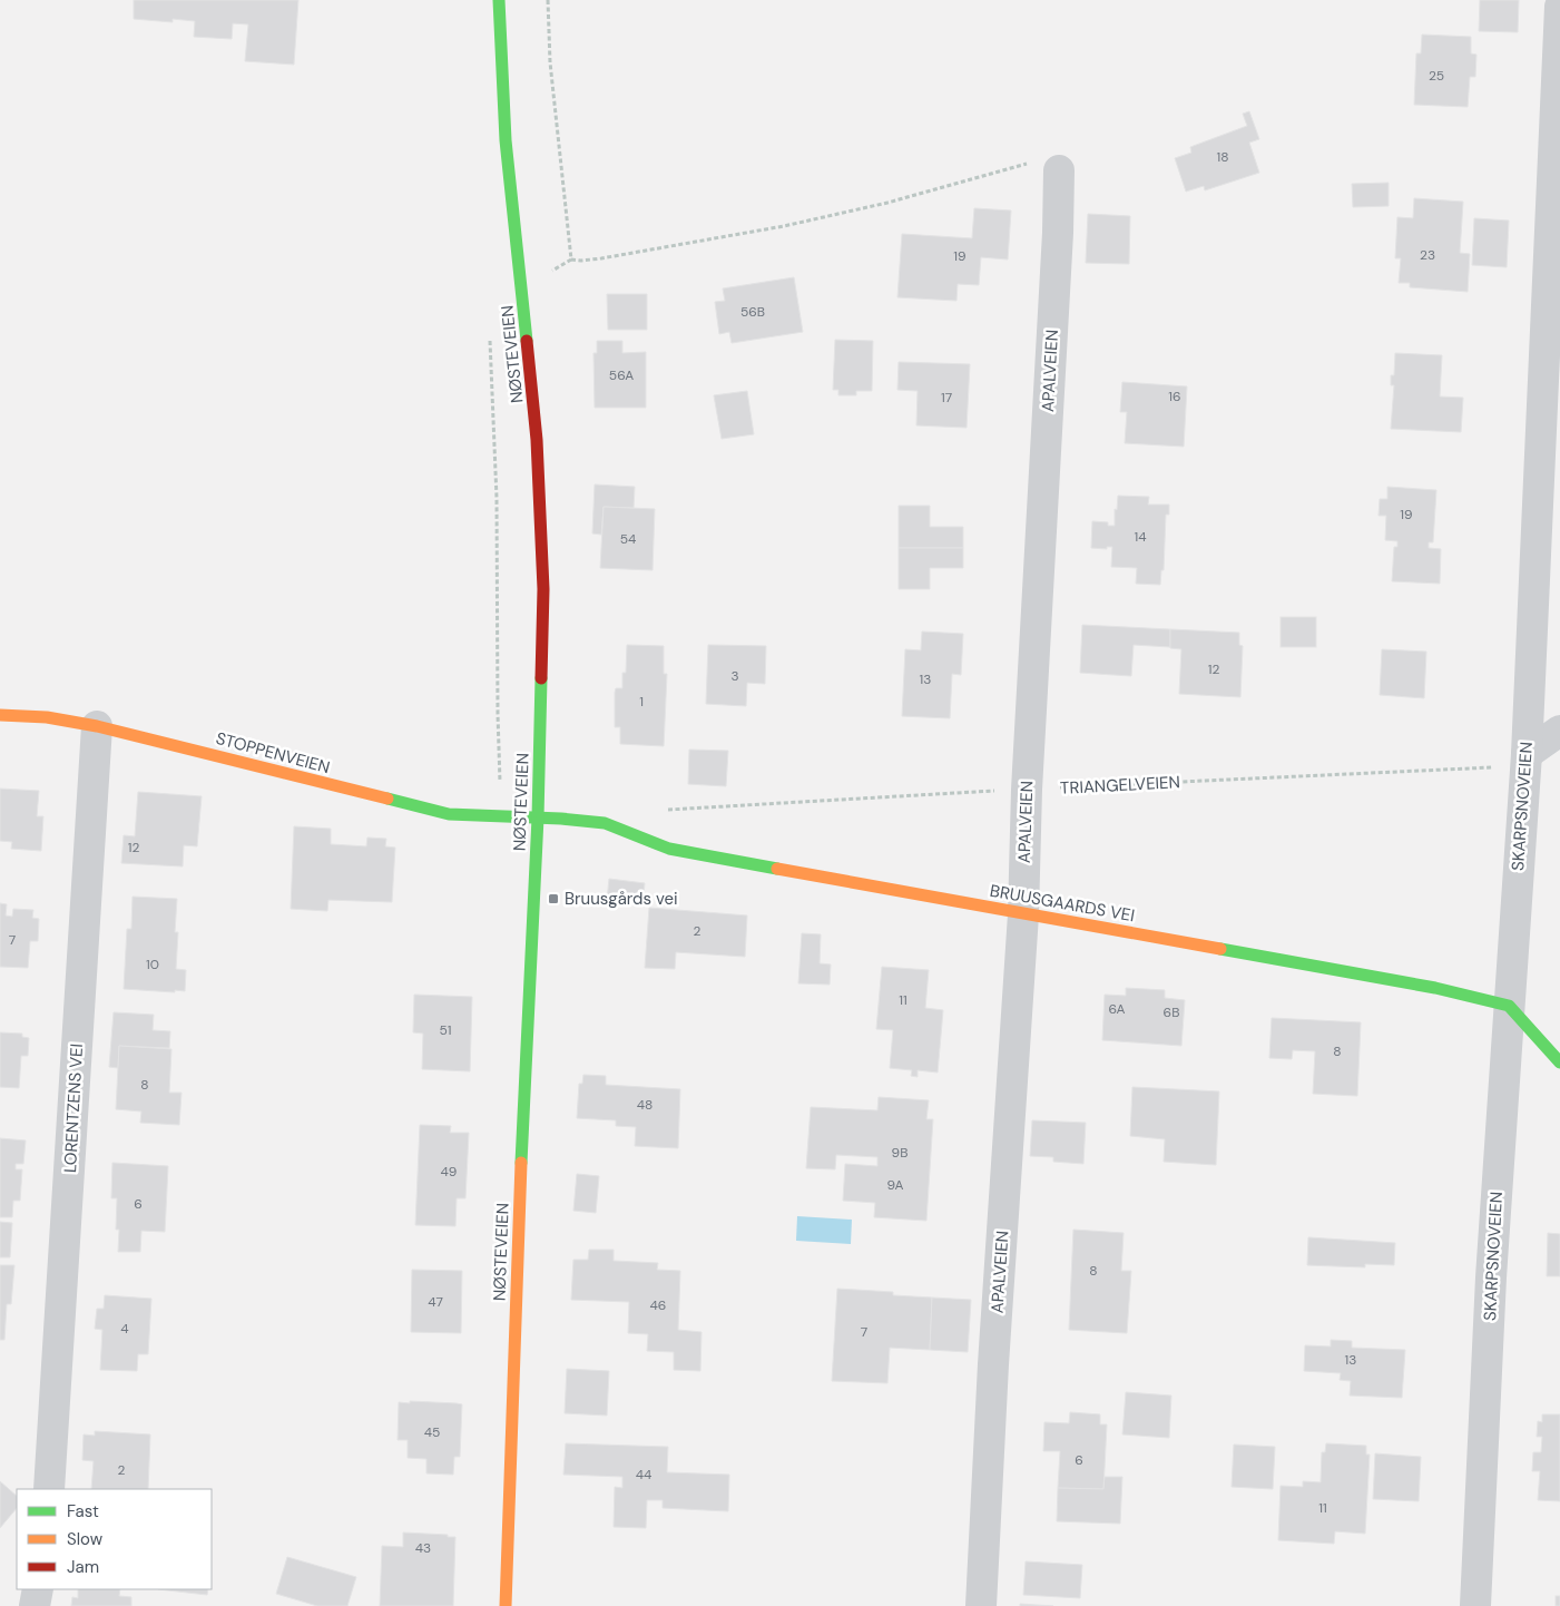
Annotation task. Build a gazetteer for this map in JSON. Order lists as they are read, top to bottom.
{
  "streets": {
    "street": [
      "NØSTEVEIEN",
      "APALVEIEN",
      "STOPPENVEIEN",
      "SKARPSNOVEIEN",
      "BRUUSGAARDS VEI",
      "LORENTZENS VEI"
    ],
    "path": ["TRIANGELVEIEN"]
  },
  "crossings": [
    ["NØSTEVEIEN", "STOPPENVEIEN"],
    ["NØSTEVEIEN", "BRUUSGAARDS VEI"],
    ["APALVEIEN", "TRIANGELVEIEN"],
    ["APALVEIEN", "BRUUSGAARDS VEI"],
    ["STOPPENVEIEN", "BRUUSGAARDS VEI"],
    ["STOPPENVEIEN", "LORENTZENS VEI"],
    ["TRIANGELVEIEN", "SKARPSNOVEIEN"],
    ["SKARPSNOVEIEN", "BRUUSGAARDS VEI"]
  ],
  "places": {
    "transit": ["Bruusgårds vei"]
  },
  "house_numbers": [
    "25",
    "18",
    "23",
    "19",
    "56B",
    "56A",
    "16",
    "17",
    "19",
    "14",
    "54",
    "12",
    "3",
    "13",
    "1",
    "12",
    "2",
    "7",
    "10",
    "11",
    "6A",
    "6B",
    "51",
    "8",
    "8",
    "48",
    "9B",
    "49",
    "9A",
    "6",
    "8",
    "47",
    "46",
    "4",
    "7",
    "13",
    "45",
    "6",
    "2",
    "44",
    "11",
    "43"
  ],
  "legend": ["Fast", "Slow", "Jam"]
}
